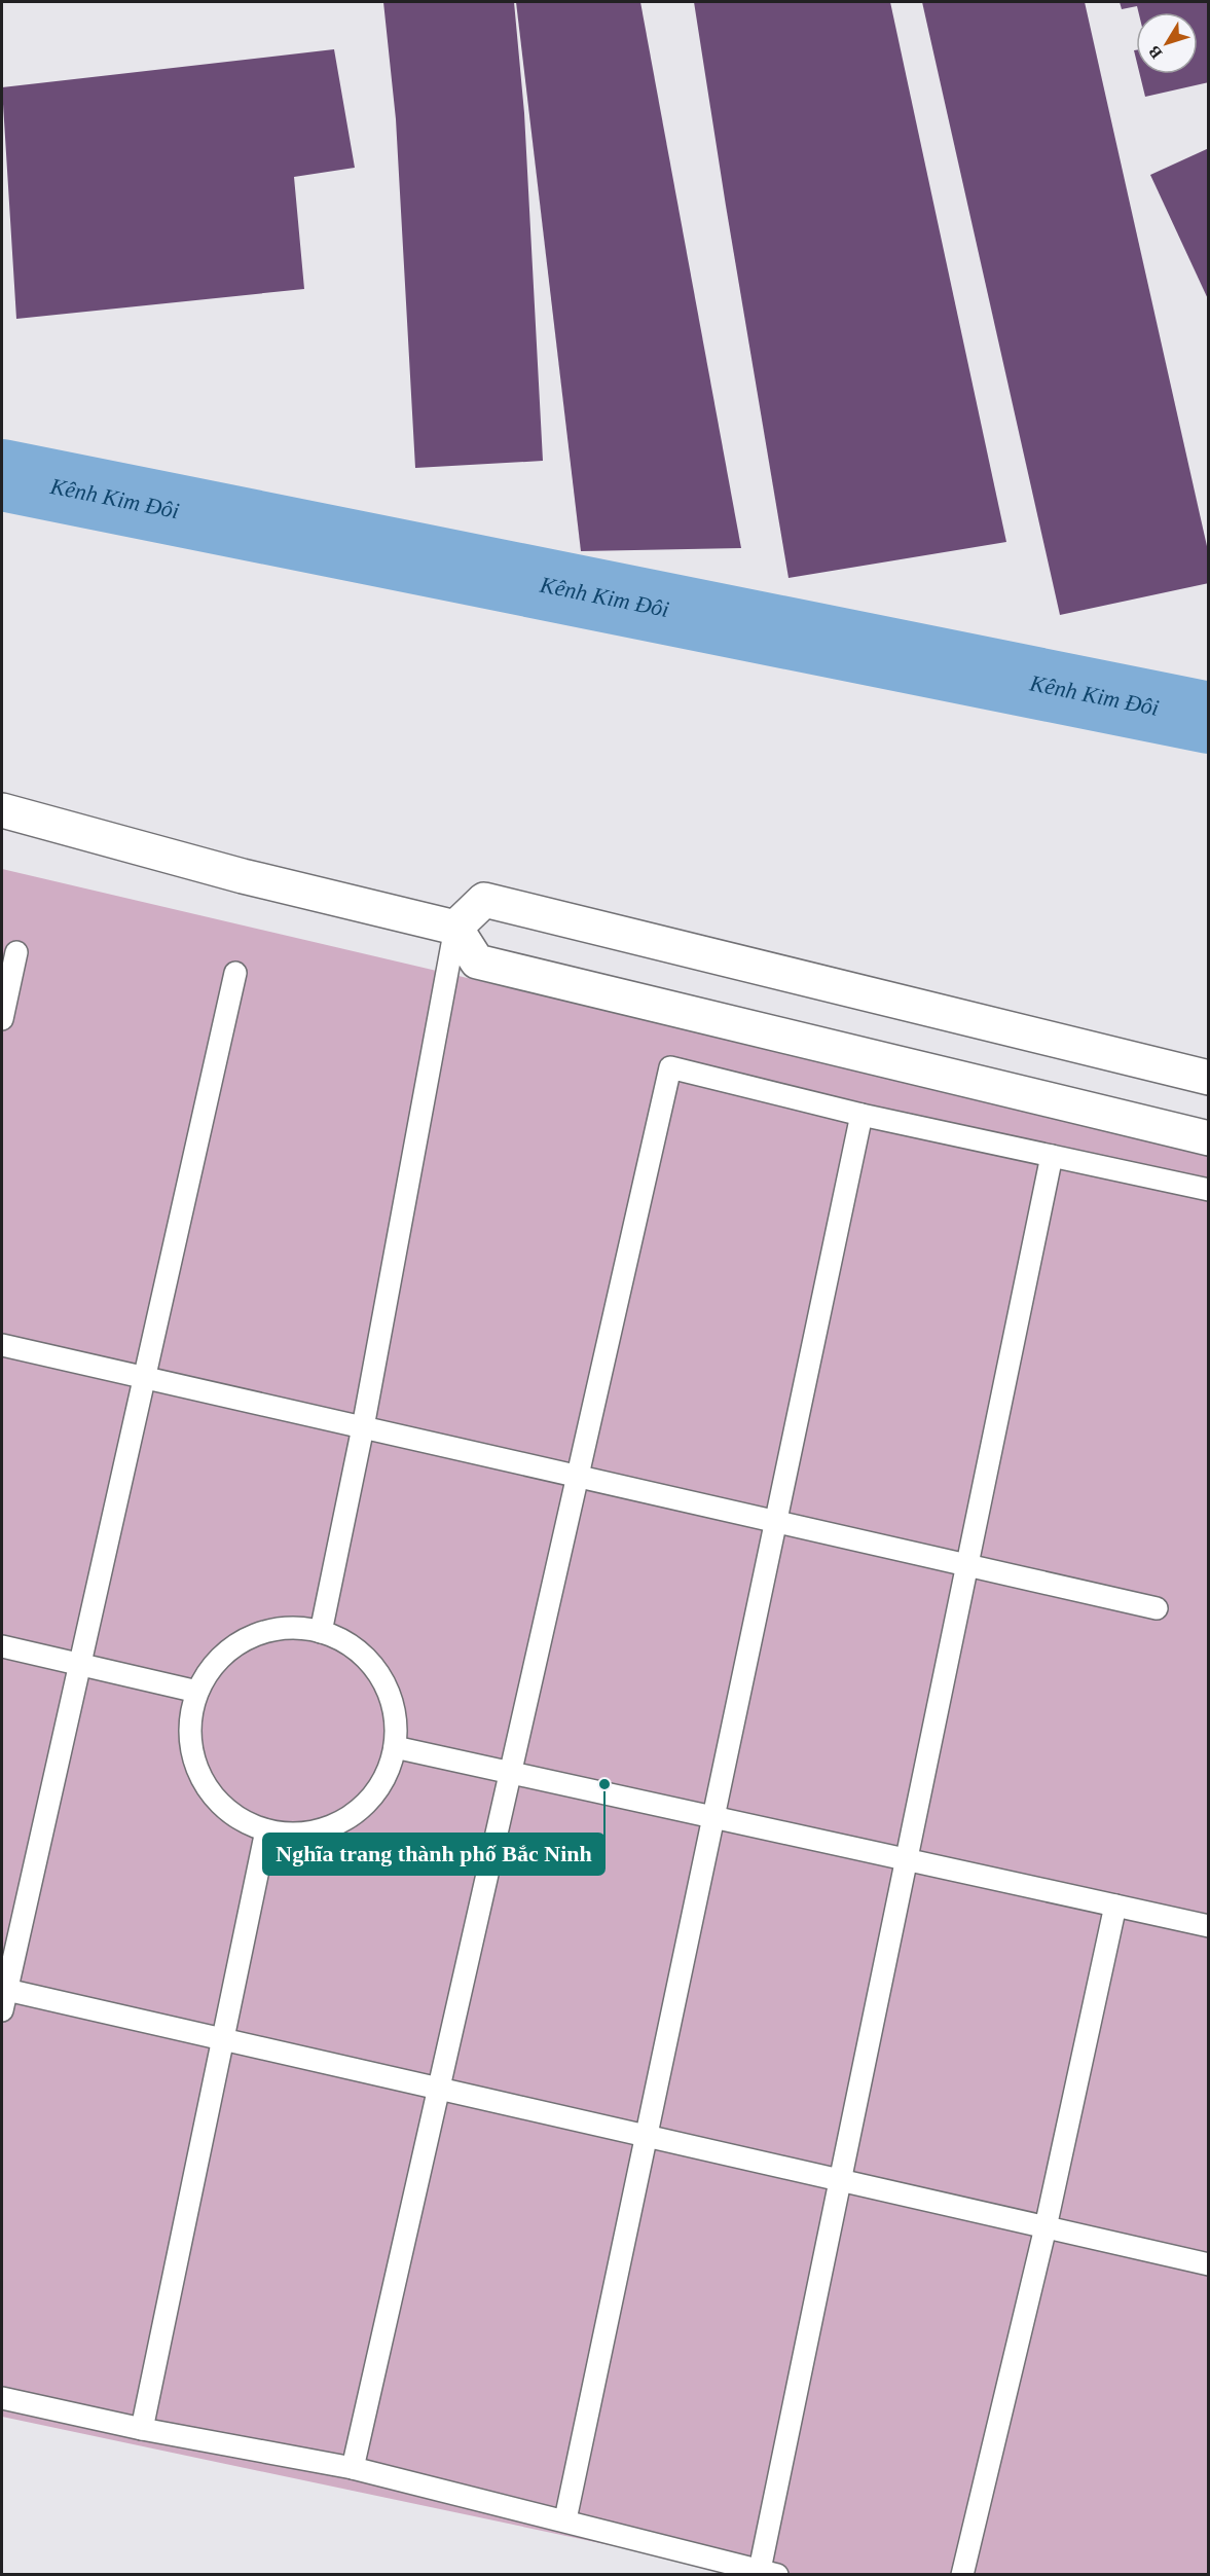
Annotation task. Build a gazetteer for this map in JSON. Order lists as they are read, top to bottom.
{
  "water": ["Kênh Kim Đôi"],
  "places": ["Nghĩa trang thành phố Bắc Ninh"],
  "north": "bottom left"
}
